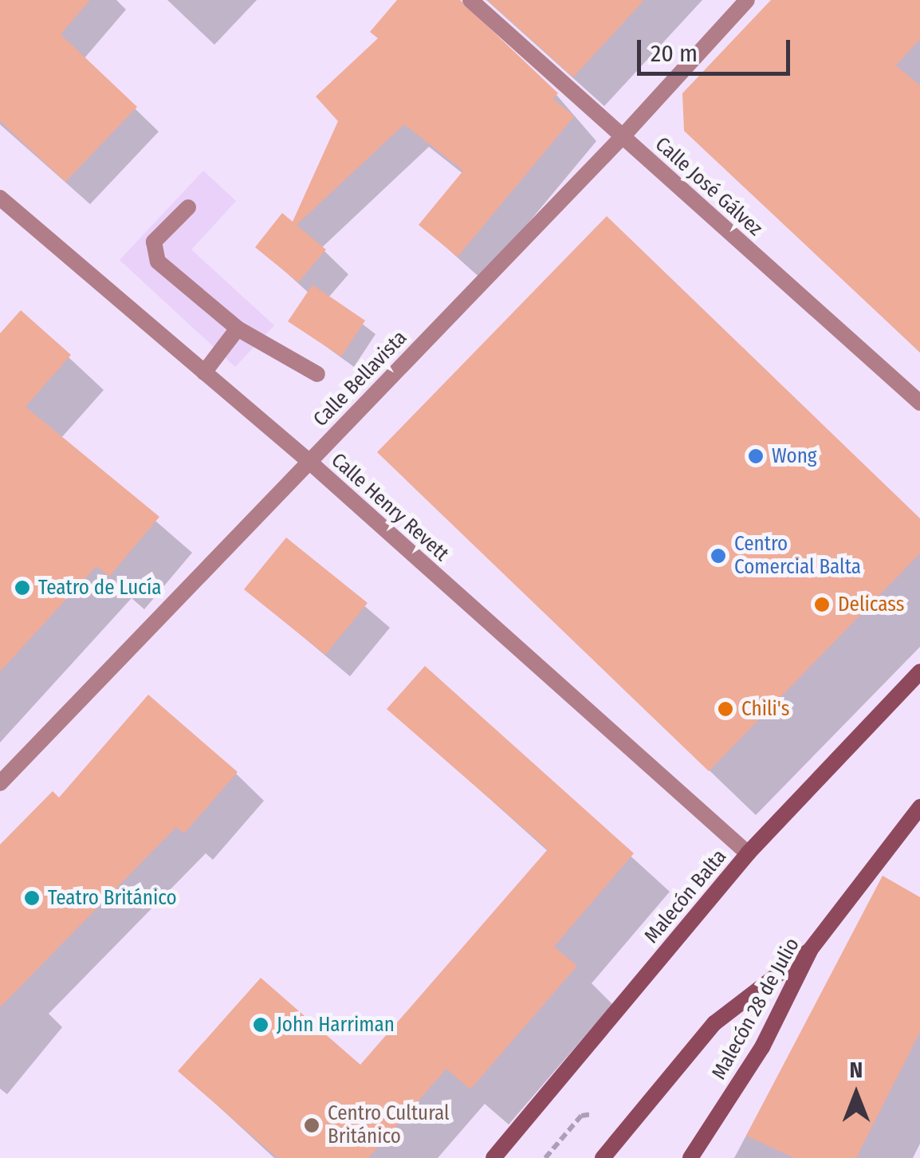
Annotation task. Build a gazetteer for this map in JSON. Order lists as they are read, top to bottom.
{
  "streets": {
    "main road": ["Malecón Balta", "Malecón 28 de Julio"],
    "street": ["Calle José Gálvez", "Calle Bellavista", "Calle Henry Revett"]
  },
  "crossings": [
    ["Calle José Gálvez", "Calle Bellavista"],
    ["Calle Bellavista", "Calle Henry Revett"],
    ["Calle Henry Revett", "Malecón Balta"]
  ],
  "places": [
    "Wong",
    "Centro Comercial Balta",
    "Teatro de Lucía",
    "Delicass",
    "Chili's",
    "Teatro Británico",
    "John Harriman",
    "Centro Cultural Británico"
  ],
  "scale_bar": "20 m",
  "north": "top"
}
